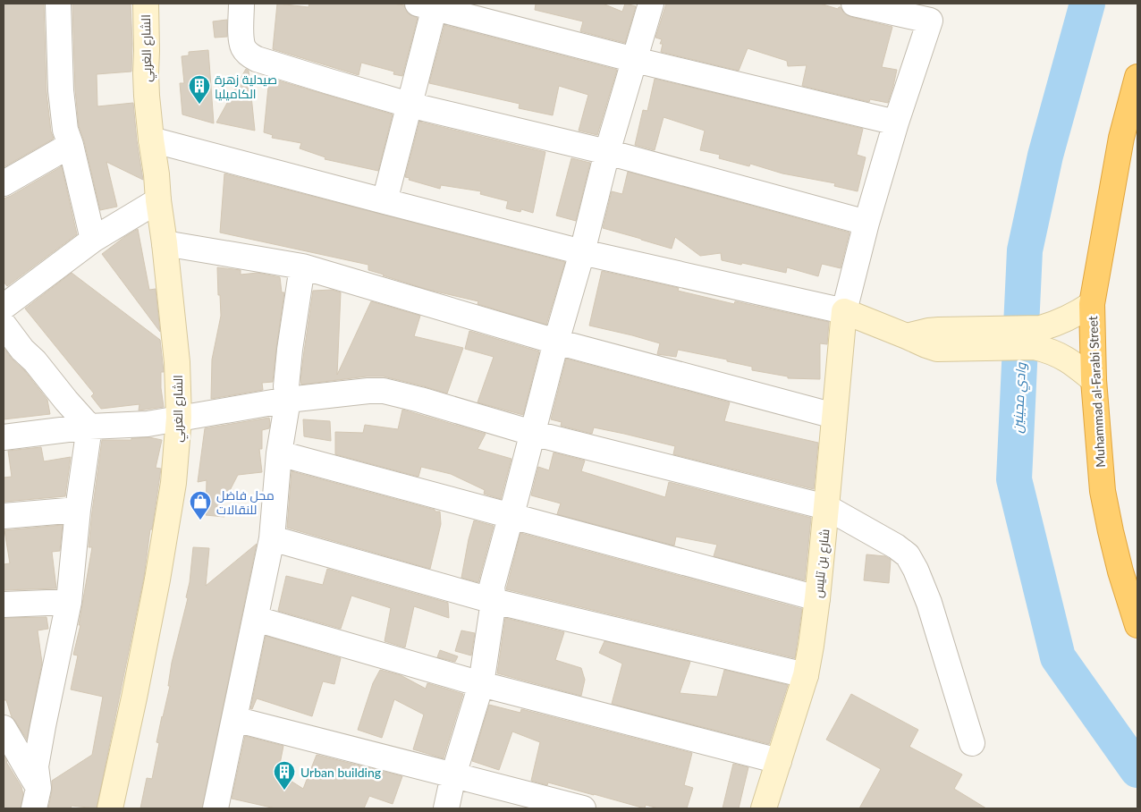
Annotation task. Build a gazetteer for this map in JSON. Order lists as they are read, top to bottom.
{
  "streets": {
    "highway": ["Muhammad al-Farabi Street"],
    "street": ["الشارع الغربي", "شارع بن تليس"]
  },
  "water": ["وادي مجينين"],
  "places": {
    "building": ["صيدلية زهرة الكاميليا", "Urban building"],
    "shop": ["محل فاضل للنقالات"]
  }
}
